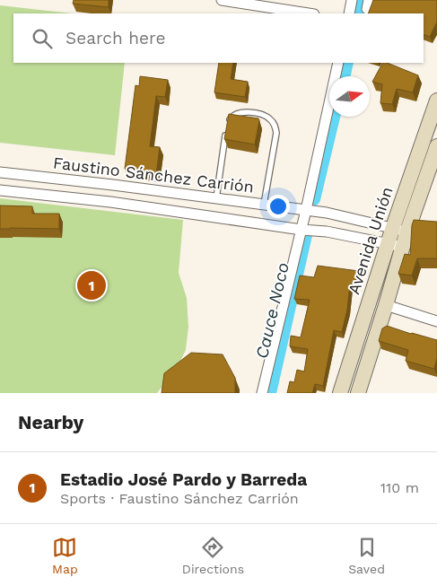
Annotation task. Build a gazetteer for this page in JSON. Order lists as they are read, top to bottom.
{
  "streets": {
    "main road": ["Avenida Unión"],
    "street": ["Faustino Sánchez Carrión"]
  },
  "crossings": [
    ["Faustino Sánchez Carrión", "Avenida Unión"]
  ],
  "water": ["Cauce Noco"],
  "north": "right",
  "page": {
    "search": "Search here",
    "pins": "1",
    "heading": "Nearby",
    "list": [
      {
        "mark": "1",
        "name": "Estadio José Pardo y Barreda",
        "note": "Sports · Faustino Sánchez Carrión",
        "value": "110 m"
      }
    ],
    "nav": ["Map", "Directions", "Saved"]
  }
}
